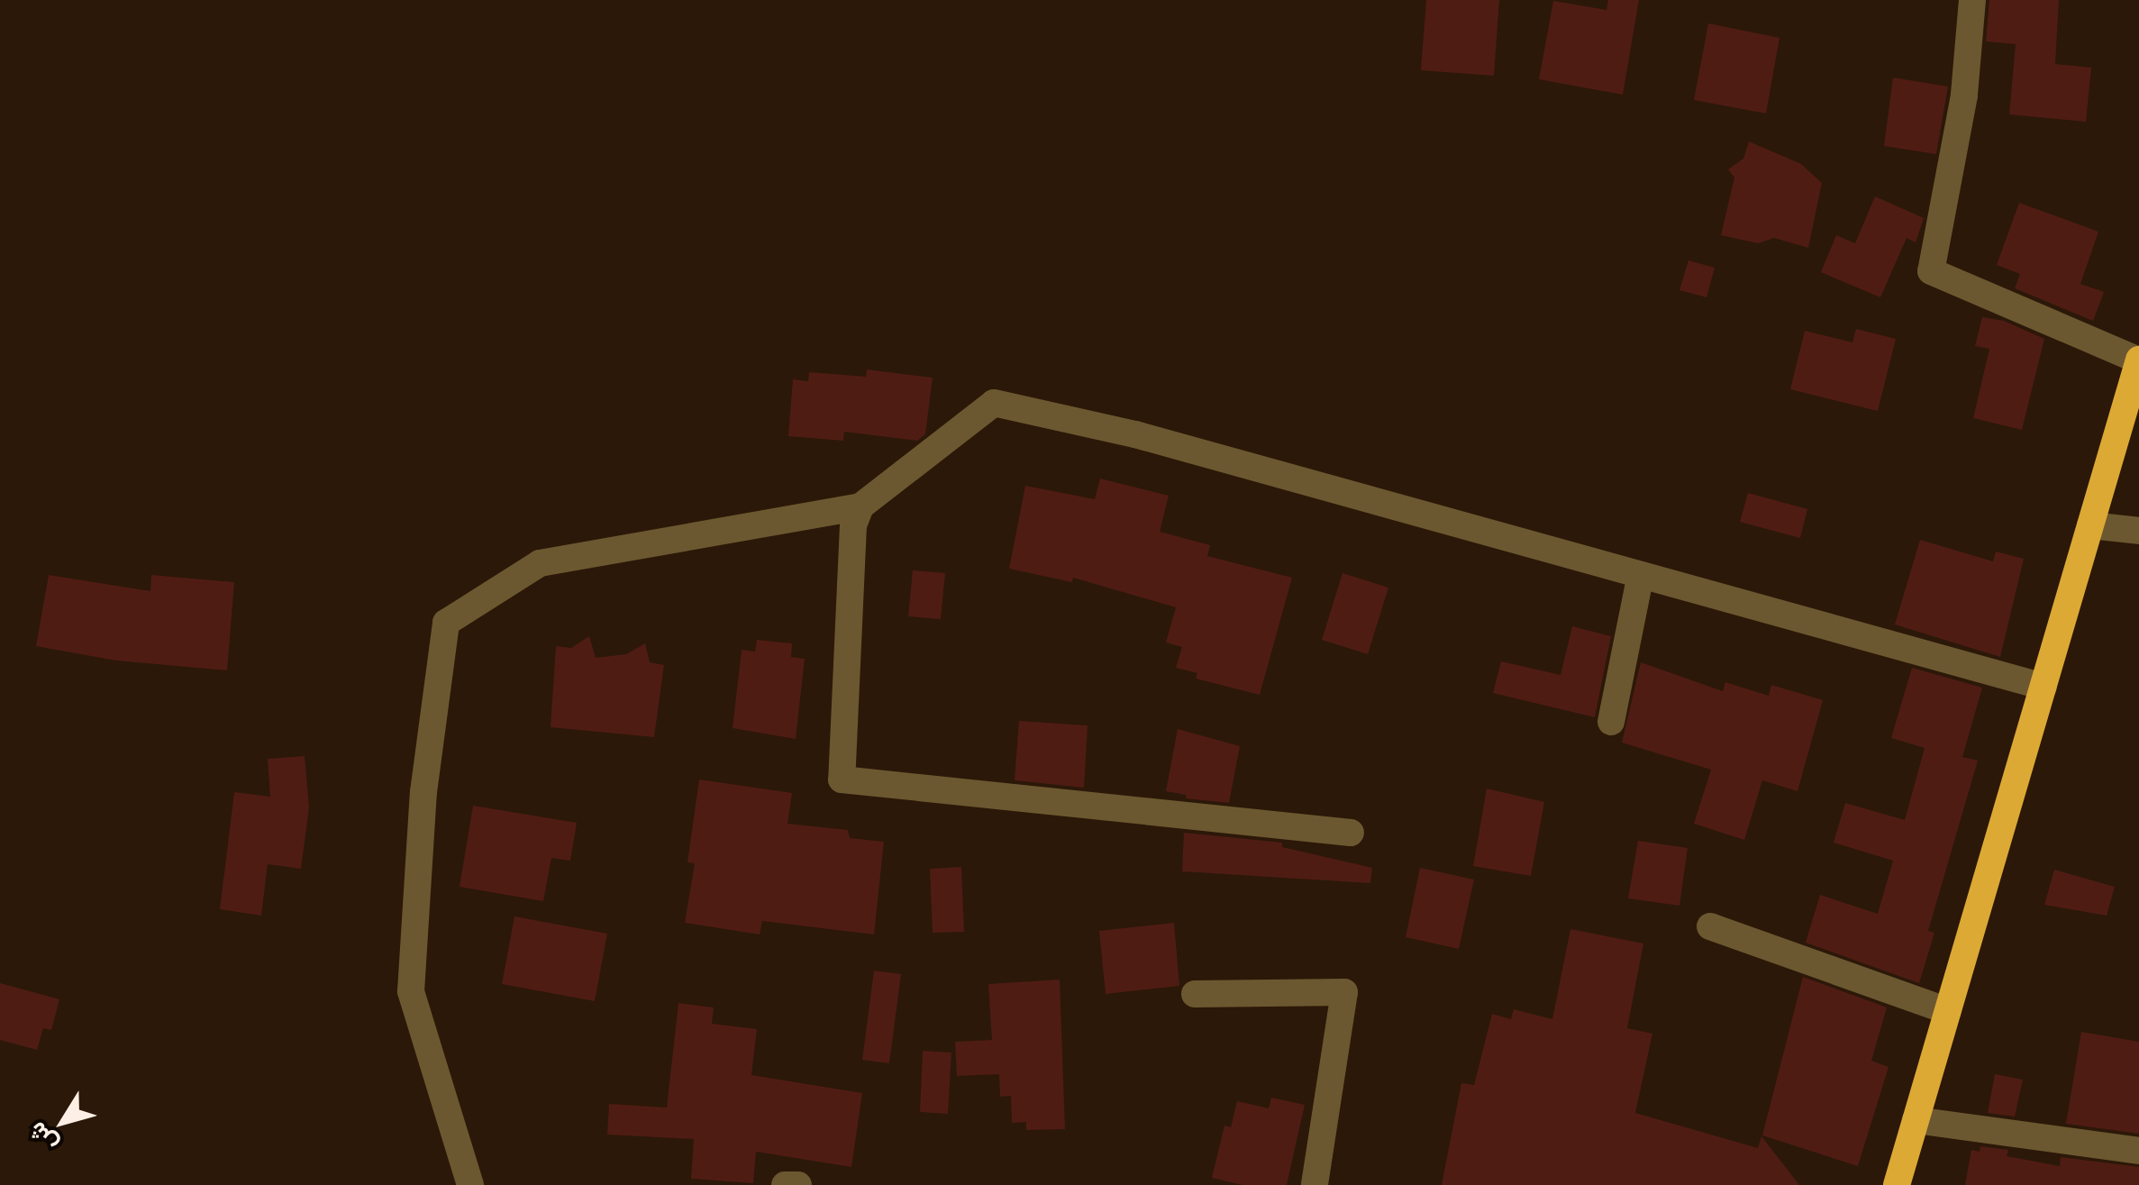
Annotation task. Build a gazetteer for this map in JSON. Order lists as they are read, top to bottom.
{
  "north": "bottom left"
}
